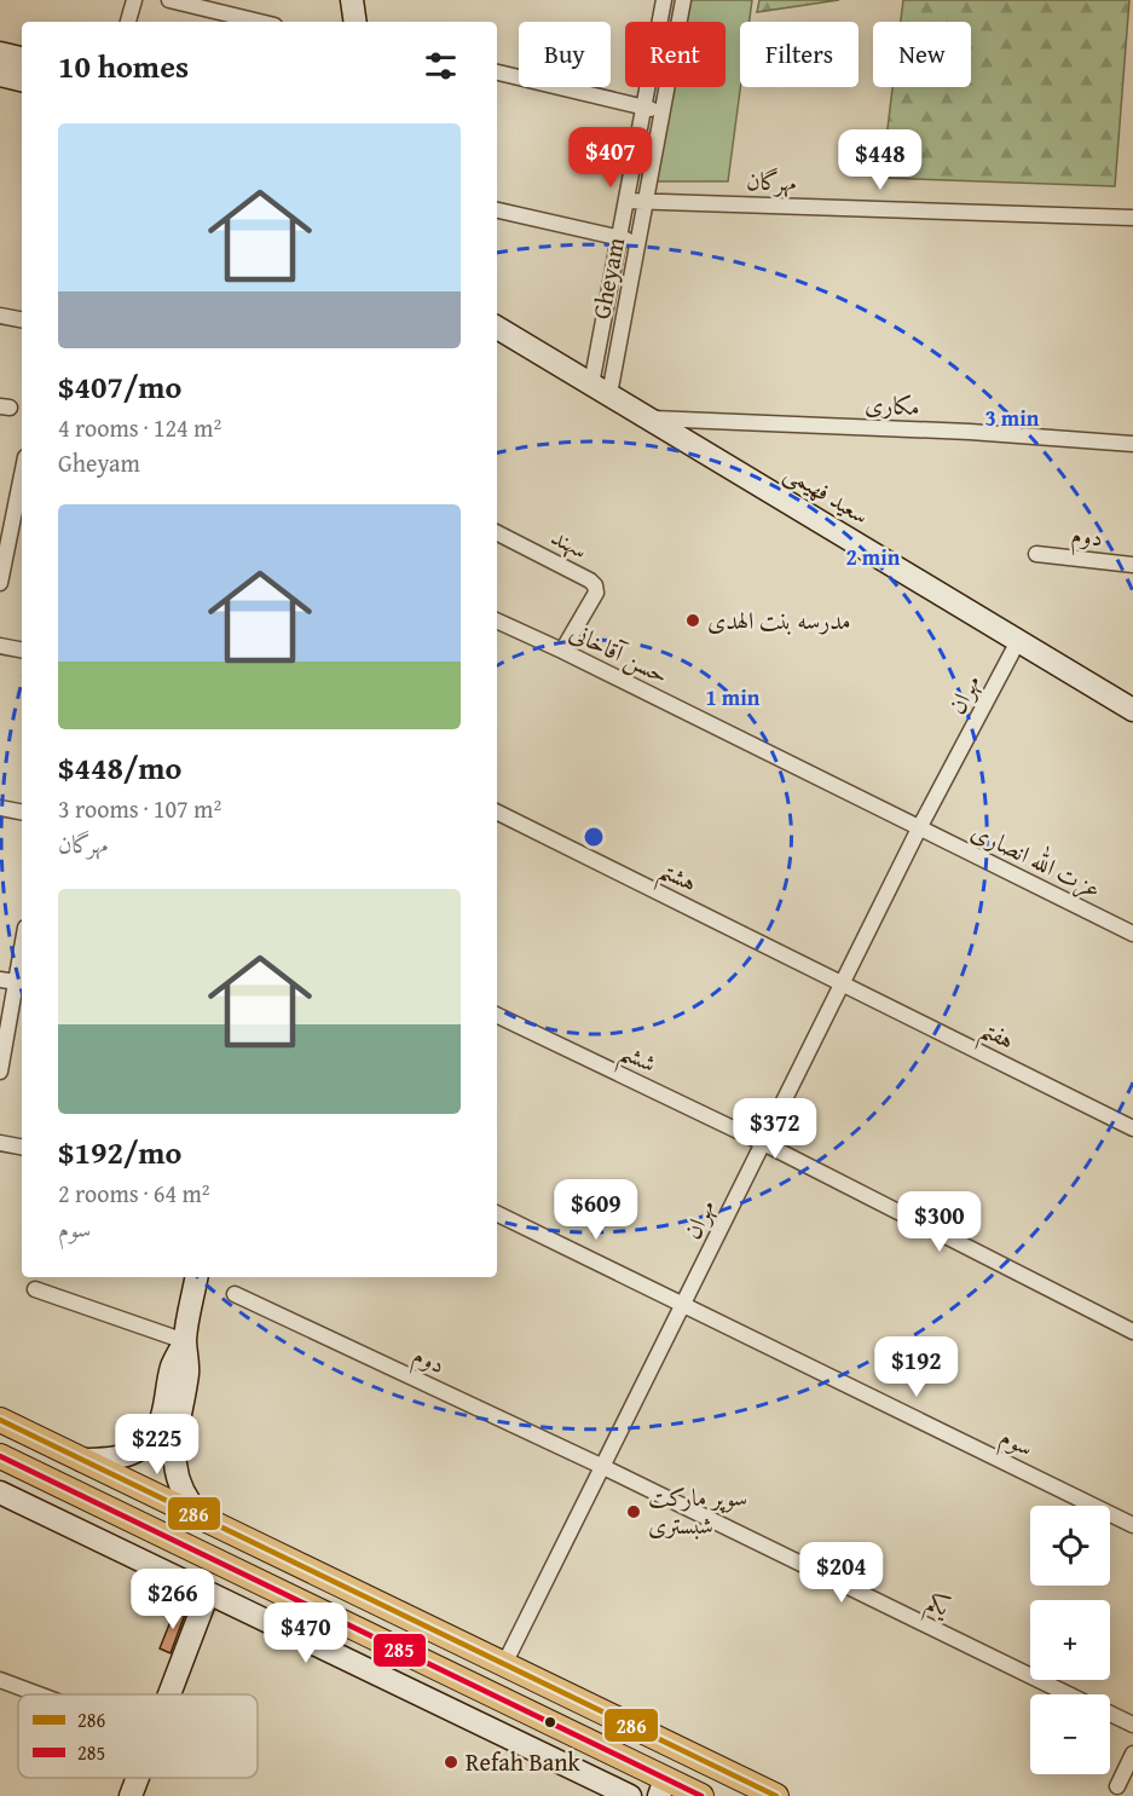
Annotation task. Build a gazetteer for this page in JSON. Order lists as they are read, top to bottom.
{
  "streets": {
    "main road": ["سعید فهیمی"],
    "street": [
      "مهرگان",
      "Gheyam",
      "مکاری",
      "دوم",
      "سهند",
      "حسن آقاخانی",
      "مهران",
      "عزت الله انصاری",
      "هشتم",
      "هفتم",
      "ششم",
      "سوم",
      "یکم"
    ]
  },
  "crossings": [
    ["مهرگان", "Gheyam"],
    ["Gheyam", "سعید فهیمی"],
    ["مکاری", "سعید فهیمی"],
    ["سعید فهیمی", "مهران"],
    ["دوم", "مهران"],
    ["دوم", "یکم"],
    ["سهند", "حسن آقاخانی"],
    ["حسن آقاخانی", "مهران"],
    ["حسن آقاخانی", "عزت الله انصاری"],
    ["مهران", "عزت الله انصاری"],
    ["مهران", "هشتم"],
    ["مهران", "هفتم"],
    ["مهران", "ششم"],
    ["مهران", "سوم"],
    ["مهران", "یکم"],
    ["هشتم", "هفتم"]
  ],
  "places": ["مدرسه بنت الهدی", "سوپر مارکت شبستری", "Refah Bank"],
  "lines": ["transit line 286", "transit line 285"],
  "legend": ["286", "285"],
  "page": {
    "chip": [
      "Buy",
      "Rent",
      "Filters",
      "New"
    ],
    "heading": "10 homes",
    "list": [
      {
        "name": "$407/mo",
        "note": "4 rooms · 124 m² · Gheyam"
      },
      {
        "name": "$448/mo",
        "note": "3 rooms · 107 m² · مهرگان"
      },
      {
        "name": "$192/mo",
        "note": "2 rooms · 64 m² · سوم"
      }
    ],
    "price": [
      "$407",
      "$448",
      "$372",
      "$609",
      "$300",
      "$192",
      "$225",
      "$204",
      "$266",
      "$470"
    ],
    "map_buttons": ["+", "−"]
  },
  "rings": ["3 min", "2 min", "1 min"]
}
